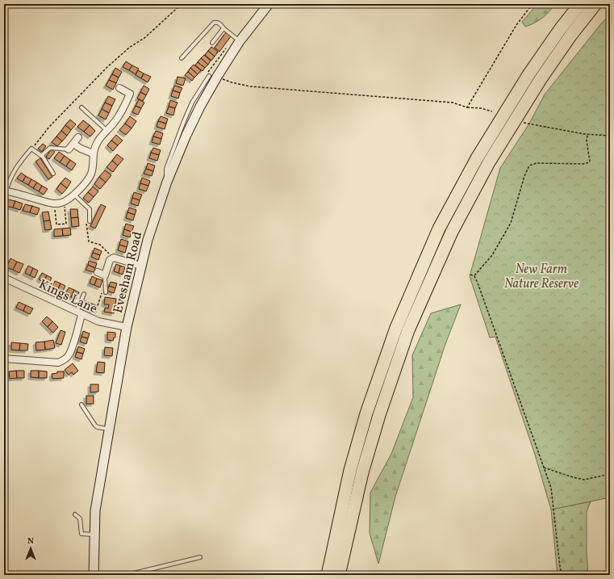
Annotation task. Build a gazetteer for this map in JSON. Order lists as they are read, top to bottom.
{
  "streets": {
    "main road": ["Evesham Road"],
    "street": ["Kings Lane"]
  },
  "crossings": [
    ["Evesham Road", "Kings Lane"]
  ],
  "parks": ["New Farm Nature Reserve"],
  "north": "top"
}
